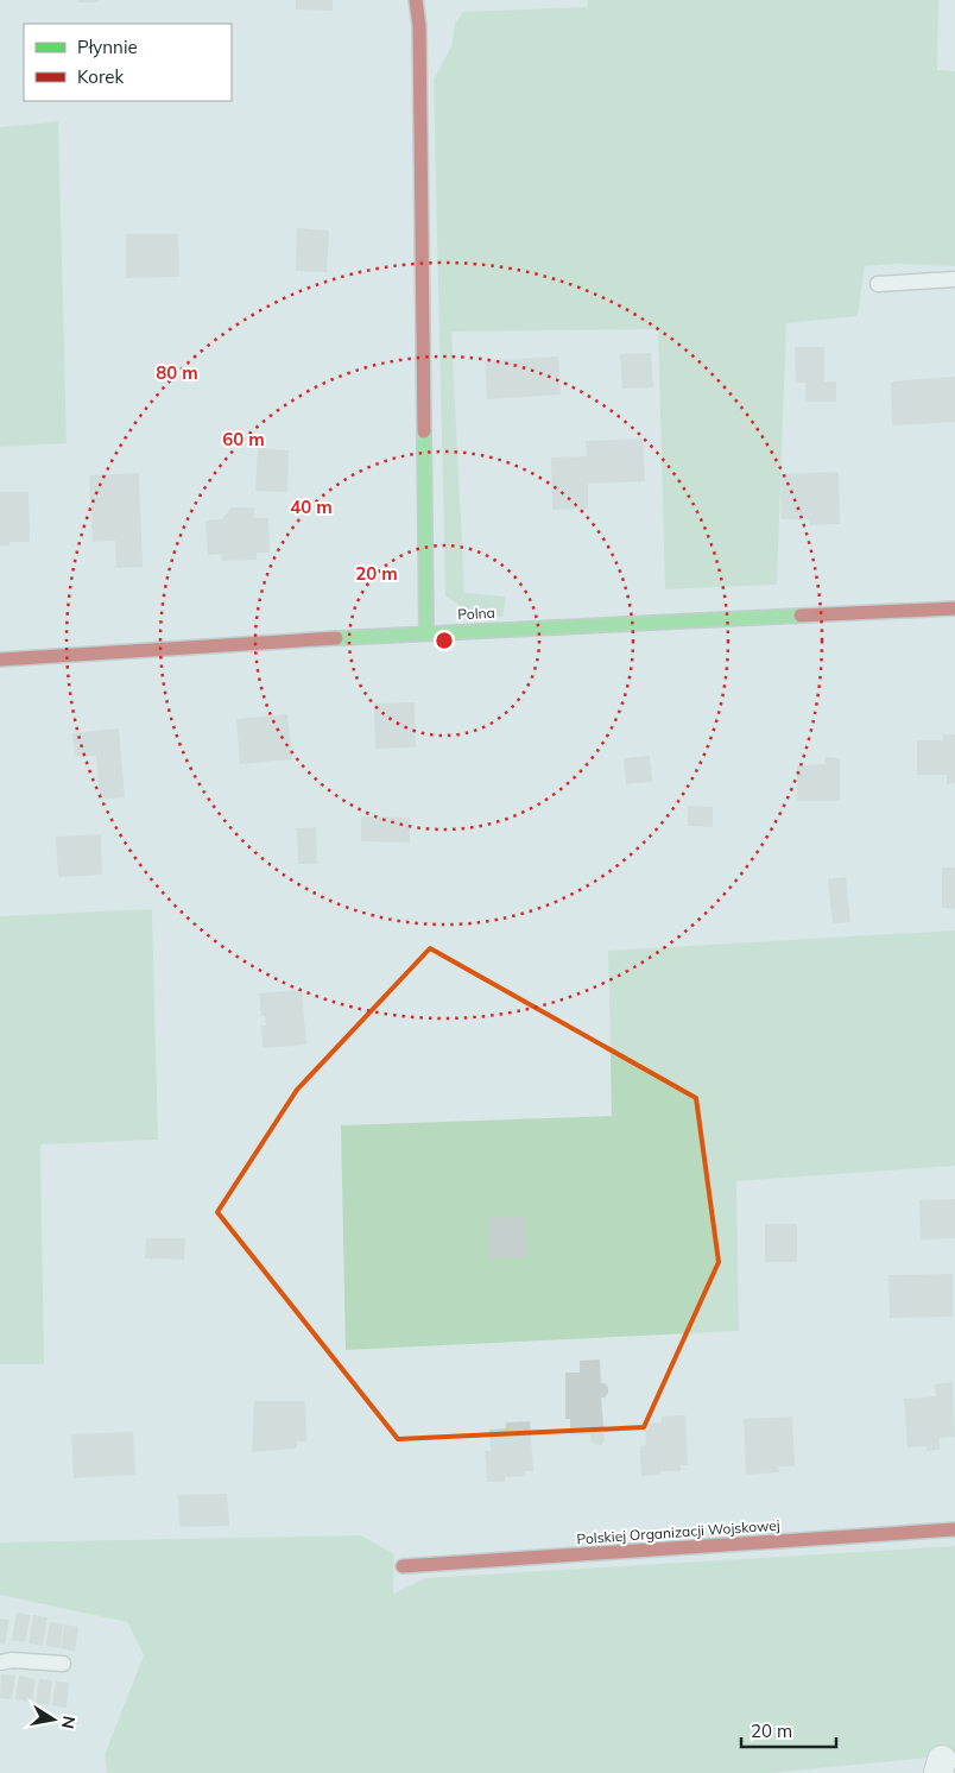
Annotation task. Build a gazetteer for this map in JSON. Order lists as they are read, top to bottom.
{
  "streets": {
    "street": ["Polna", "Polskiej Organizacji Wojskowej"]
  },
  "legend": ["Płynnie", "Korek"],
  "scale_bar": "20 m",
  "north": "right",
  "rings": [
    "80 m",
    "60 m",
    "40 m",
    "20 m"
  ]
}
